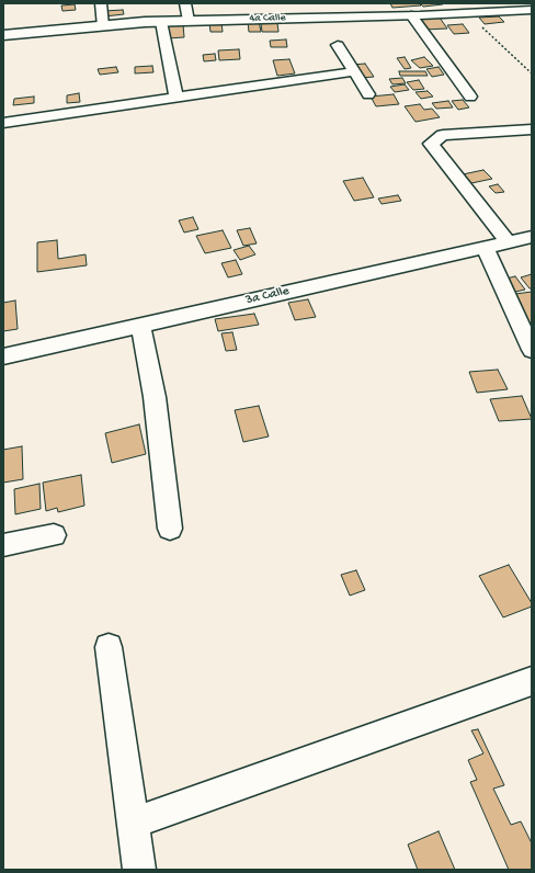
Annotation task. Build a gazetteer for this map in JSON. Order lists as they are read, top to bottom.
{
  "streets": {
    "street": ["4a Calle", "3a Calle"]
  }
}
